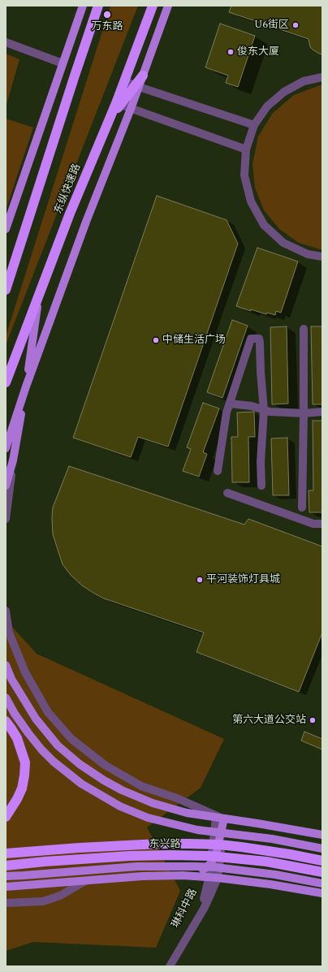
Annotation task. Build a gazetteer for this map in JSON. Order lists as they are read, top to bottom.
{
  "streets": {
    "highway": ["东纵快速路", "东兴路"],
    "street": ["琳科中路"]
  },
  "places": [
    "万东路",
    "U6街区",
    "俊东大厦",
    "中储生活广场",
    "平河装饰灯具城",
    "第六大道公交站"
  ]
}
